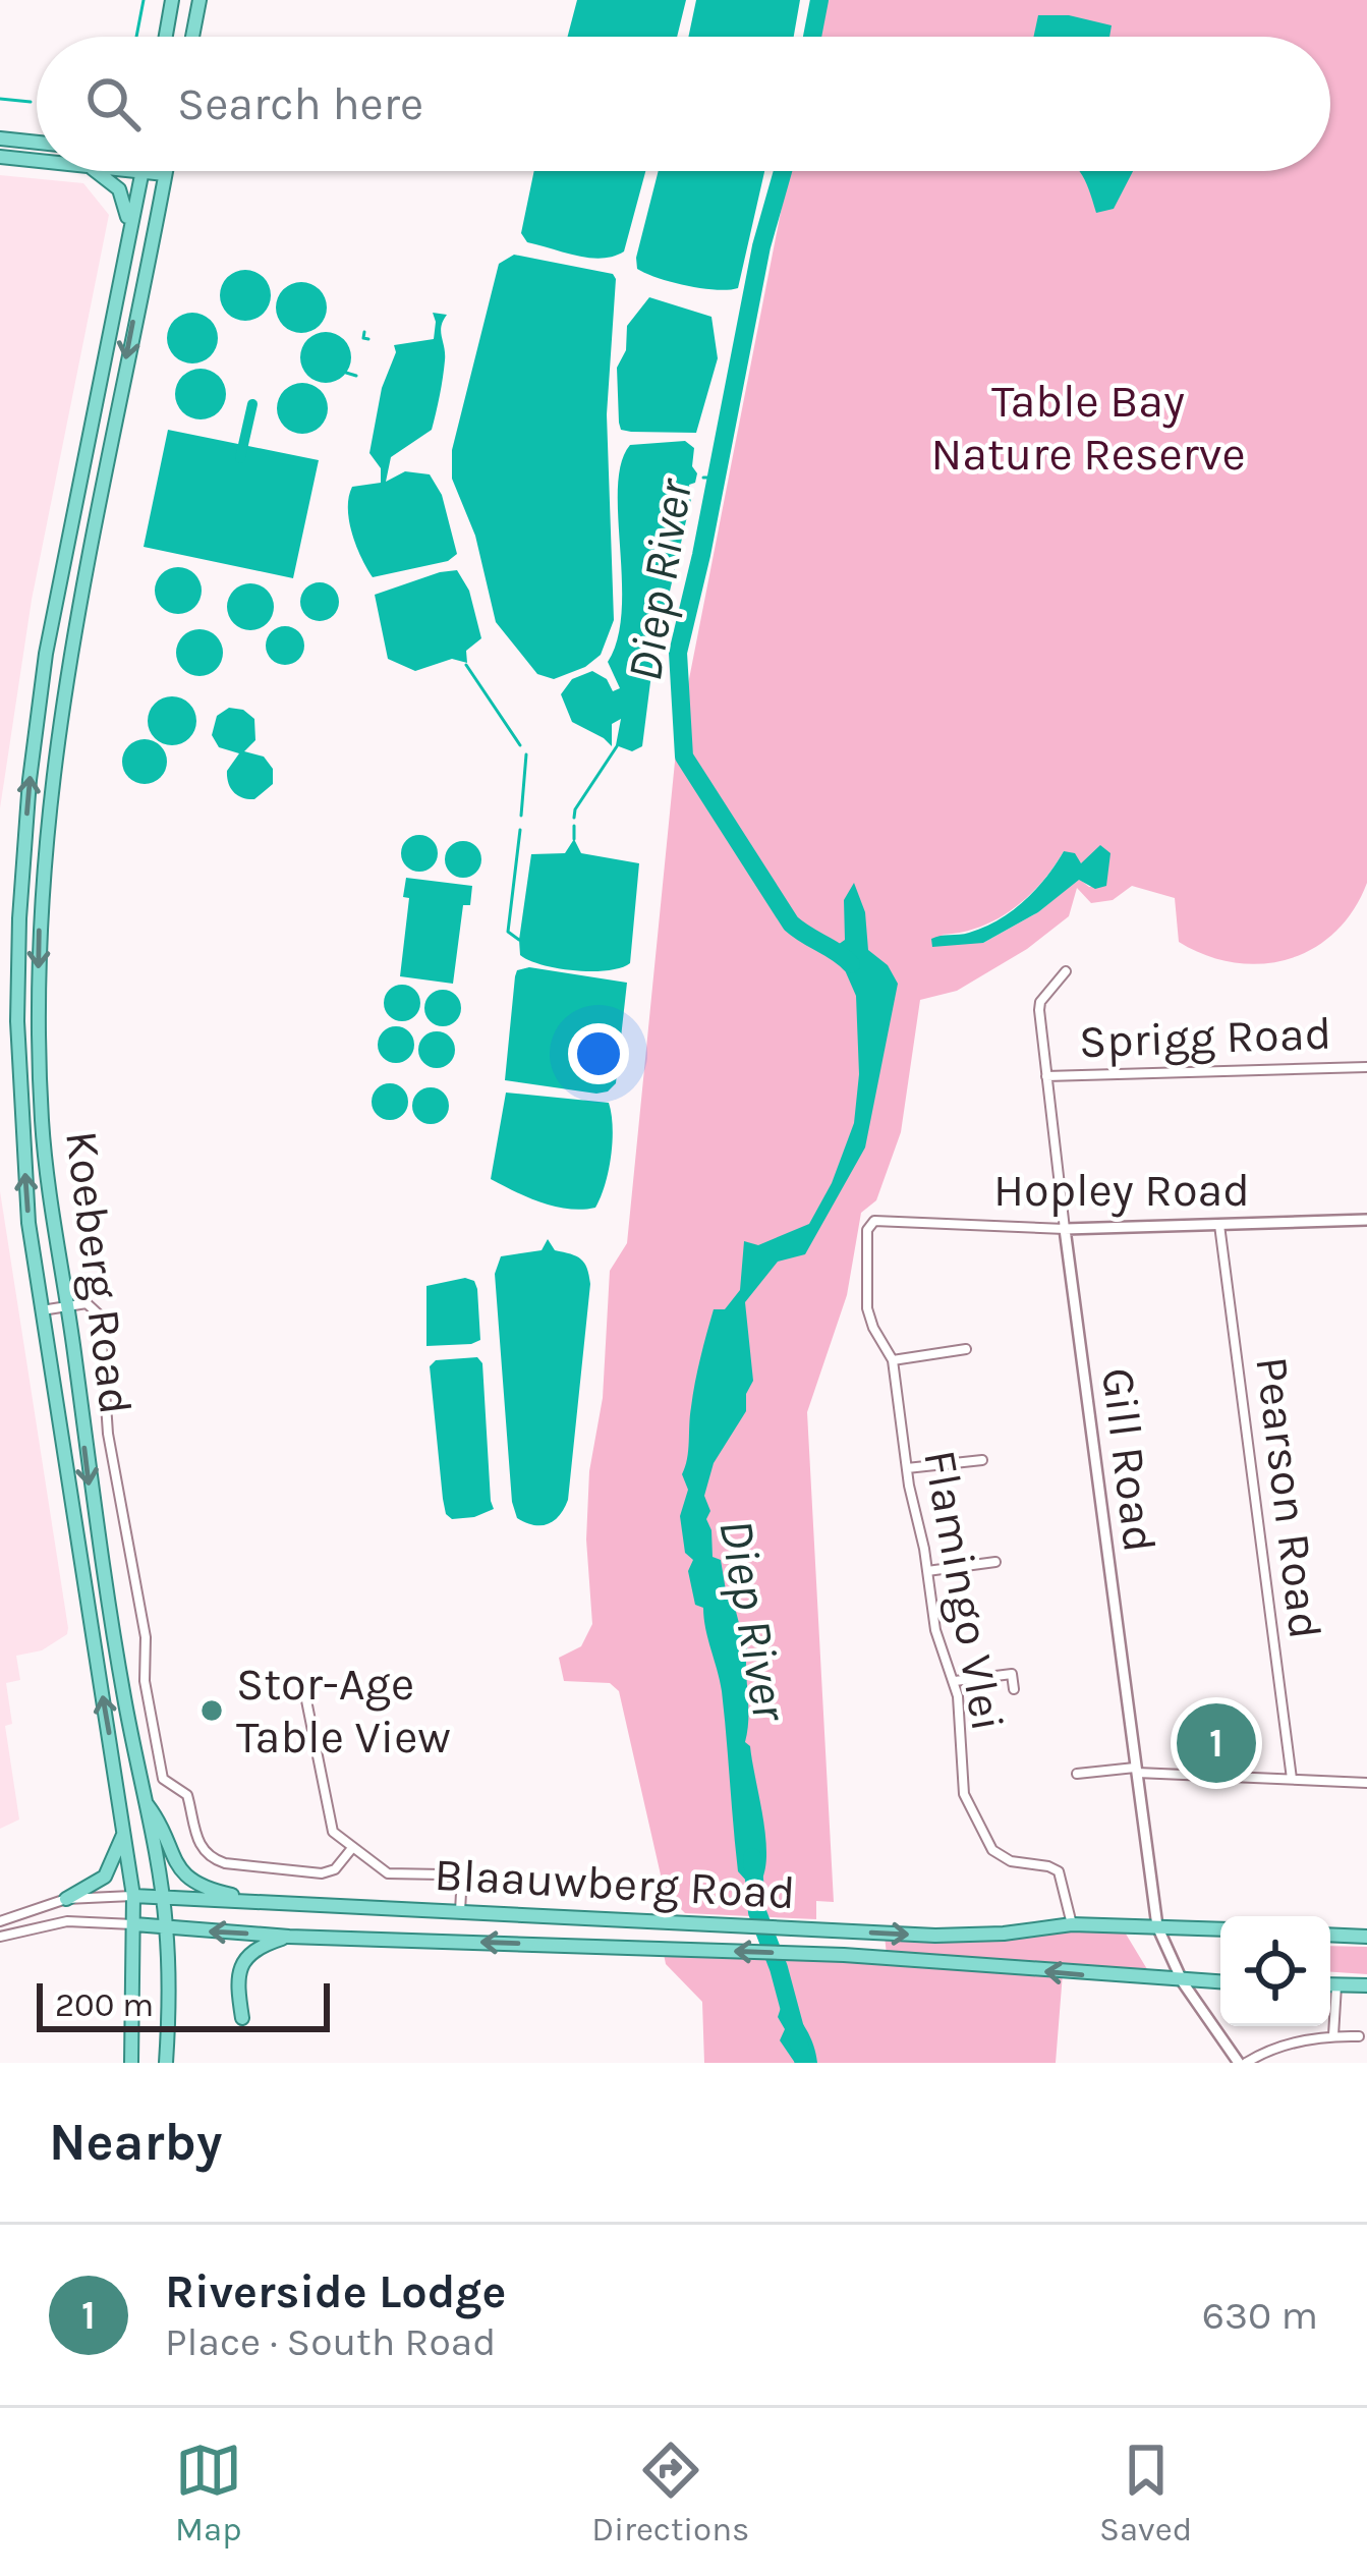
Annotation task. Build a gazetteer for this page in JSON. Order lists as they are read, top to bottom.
{
  "streets": {
    "main road": ["Koeberg Road", "Blaauwberg Road"],
    "street": [
      "Sprigg Road",
      "Hopley Road",
      "Gill Road",
      "Pearson Road",
      "Flamingo Vlei"
    ]
  },
  "crossings": [
    ["Sprigg Road", "Gill Road"],
    ["Hopley Road", "Gill Road"],
    ["Hopley Road", "Pearson Road"],
    ["Hopley Road", "Flamingo Vlei"],
    ["Koeberg Road", "Blaauwberg Road"],
    ["Gill Road", "Blaauwberg Road"],
    ["Flamingo Vlei", "Blaauwberg Road"]
  ],
  "water": ["Diep River"],
  "parks": ["Table Bay Nature Reserve"],
  "places": ["Stor-Age Table View"],
  "scale_bar": "200 m",
  "page": {
    "search": "Search here",
    "pins": "1",
    "scale": "200 m",
    "heading": "Nearby",
    "list": [
      {
        "mark": "1",
        "name": "Riverside Lodge",
        "note": "Place · South Road",
        "value": "630 m"
      }
    ],
    "nav": ["Map", "Directions", "Saved"]
  }
}
